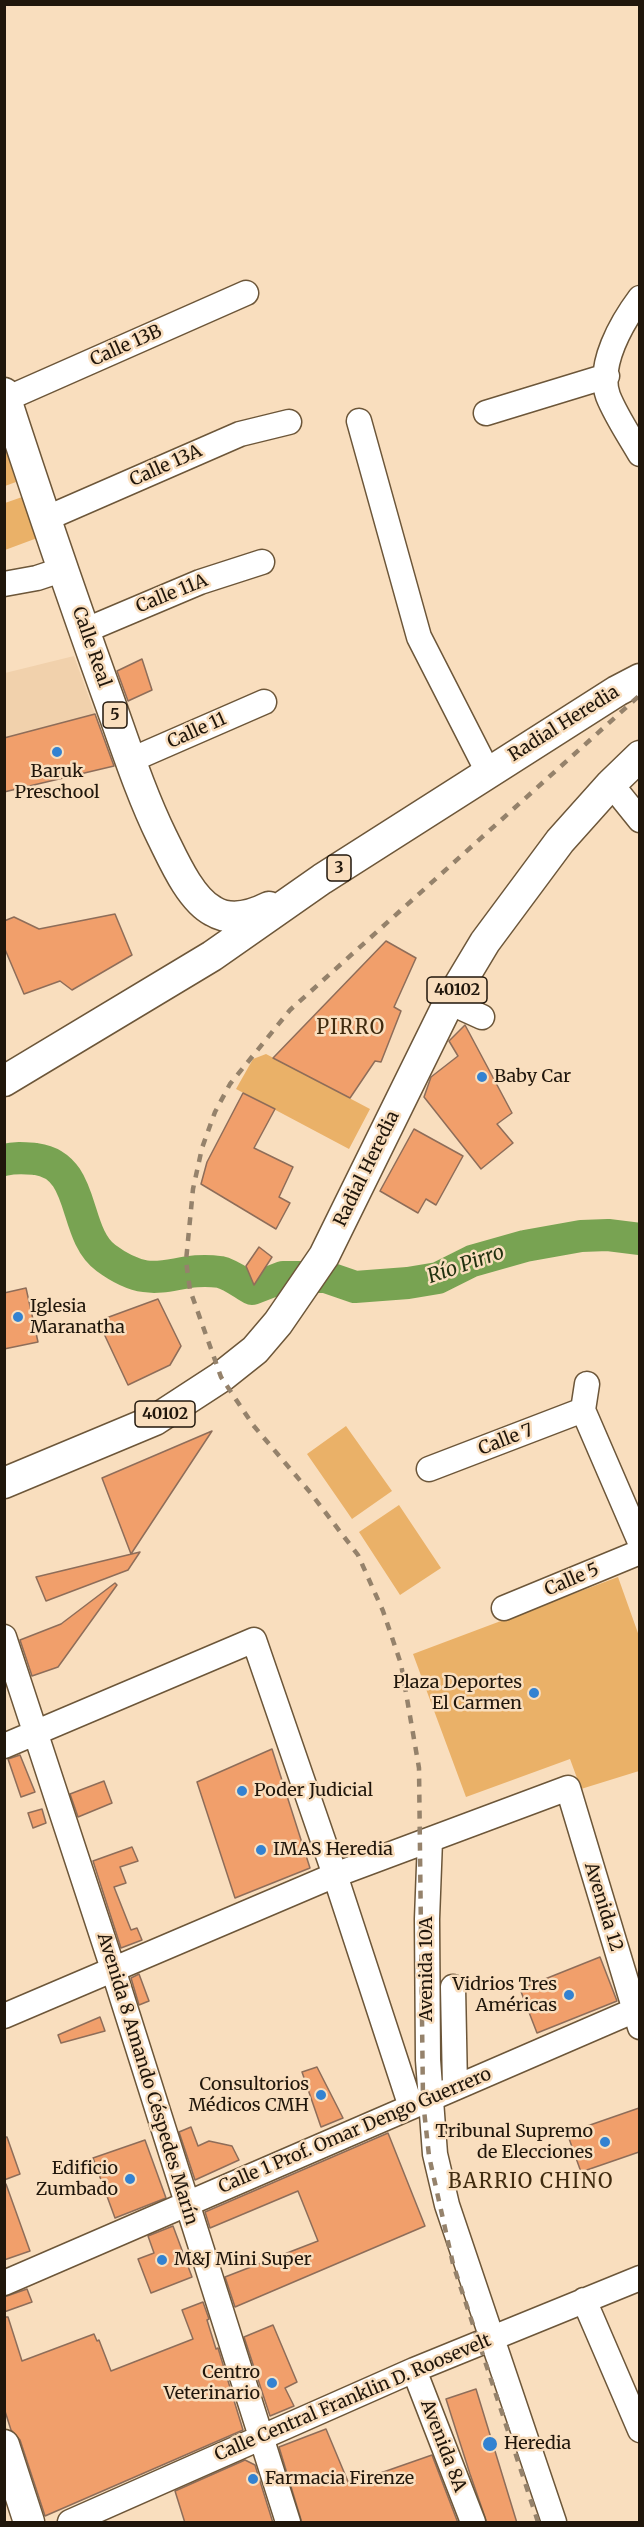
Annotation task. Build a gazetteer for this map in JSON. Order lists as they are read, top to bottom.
{
  "streets": {
    "main road": [
      "Calle Real",
      "5",
      "Radial Heredia",
      "3",
      "40102"
    ],
    "street": [
      "Calle 13B",
      "Calle 13A",
      "Calle 11A",
      "Calle 11",
      "Calle 7",
      "Calle 5",
      "Avenida 12",
      "Avenida 10A",
      "Avenida 8 Amando Céspedes Marín",
      "Calle 1 Prof. Omar Dengo Guerrero",
      "Calle Central Franklin D. Roosevelt",
      "Avenida 8A"
    ]
  },
  "crossings": [
    ["Calle 13B", "Calle Real"],
    ["Calle 13A", "Calle Real"],
    ["Calle 11A", "Calle Real"],
    ["Calle Real", "Radial Heredia"],
    ["Calle Real", "Calle 11"],
    ["Avenida 12", "Avenida 10A"],
    ["Avenida 12", "Calle 1 Prof. Omar Dengo Guerrero"],
    ["Avenida 10A", "Calle 1 Prof. Omar Dengo Guerrero"],
    ["Avenida 8 Amando Céspedes Marín", "Calle 1 Prof. Omar Dengo Guerrero"],
    ["Avenida 8 Amando Céspedes Marín", "Calle Central Franklin D. Roosevelt"],
    ["Calle Central Franklin D. Roosevelt", "Avenida 8A"]
  ],
  "districts": ["PIRRO", "BARRIO CHINO"],
  "water": ["Río Pirro"],
  "places": [
    "Baruk Preschool",
    "Baby Car",
    "Iglesia Maranatha",
    "Plaza Deportes El Carmen",
    "Poder Judicial",
    "IMAS Heredia",
    "Vidrios Tres Américas",
    "Consultorios Médicos CMH",
    "Tribunal Supremo de Elecciones",
    "Edificio Zumbado",
    "M&J Mini Super",
    "Centro Veterinario",
    "Heredia",
    "Farmacia Firenze"
  ]
}
